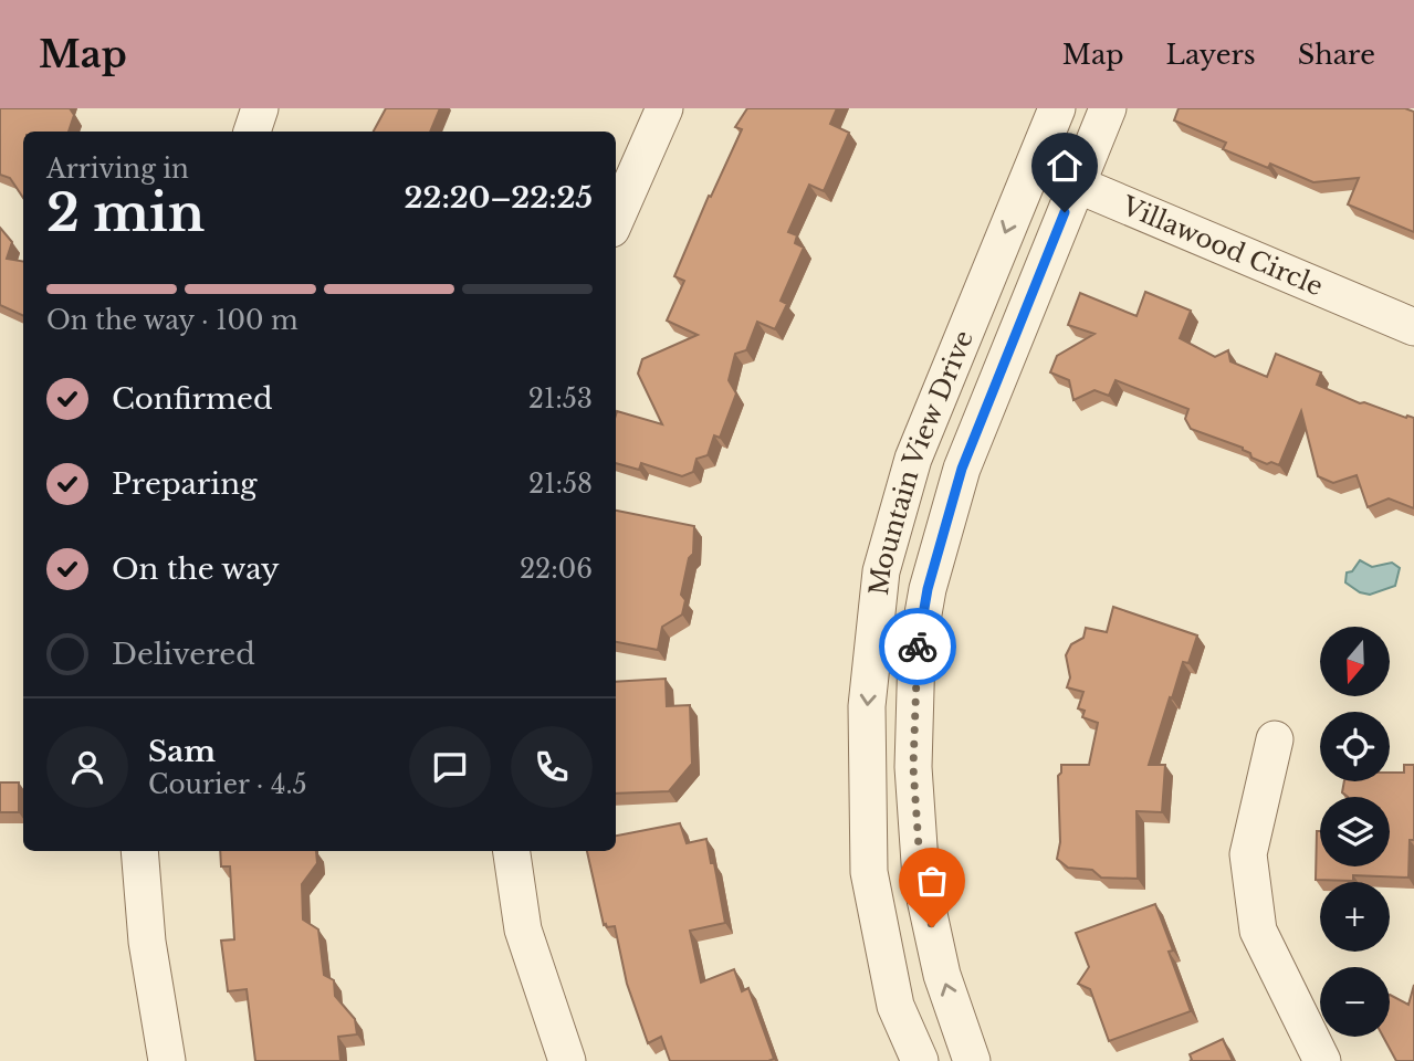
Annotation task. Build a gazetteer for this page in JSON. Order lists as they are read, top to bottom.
{
  "streets": {
    "street": ["Villawood Circle", "Mountain View Drive"]
  },
  "crossings": [
    ["Villawood Circle", "Mountain View Drive"]
  ],
  "north": "bottom",
  "page": {
    "header": "Map",
    "nav": ["Map", "Layers", "Share"],
    "heading": ["2 min", "Arriving in", "22:20–22:25"],
    "panel": ["Sam", "Courier · 4.5"],
    "bar": "On the way · 100 m",
    "list": [
      ["Confirmed", "21:53"],
      ["Preparing", "21:58"],
      ["On the way", "22:06"],
      "Delivered"
    ],
    "map_buttons": ["+", "−"]
  }
}
